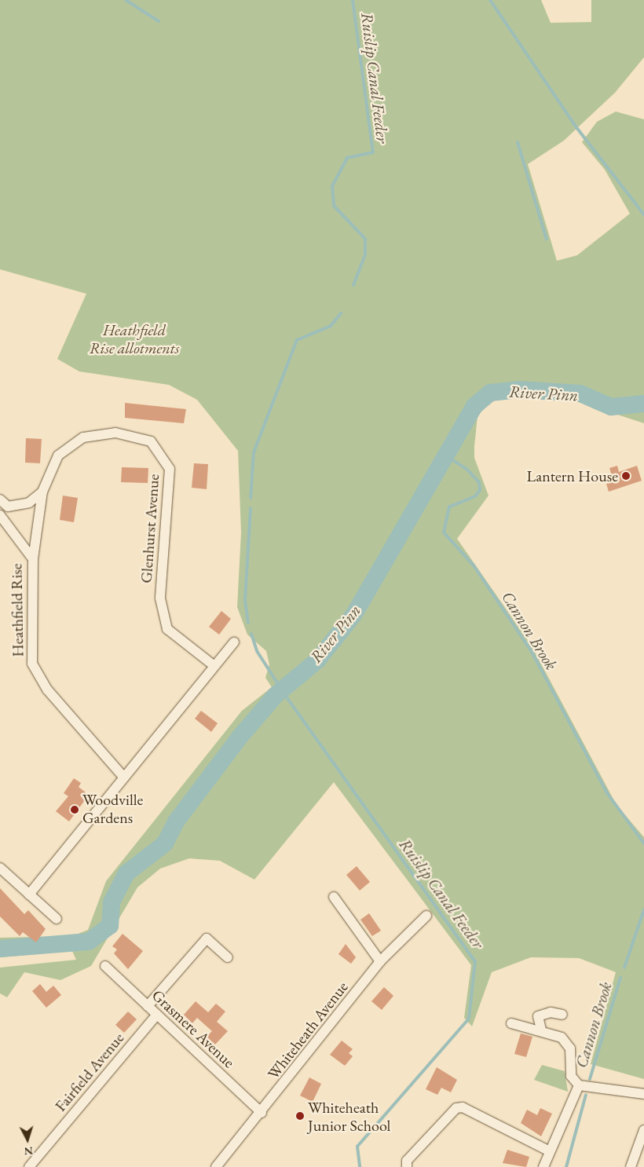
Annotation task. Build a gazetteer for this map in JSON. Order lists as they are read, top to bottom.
{
  "streets": {
    "street": [
      "Glenhurst Avenue",
      "Heathfield Rise",
      "Grasmere Avenue",
      "Whiteheath Avenue",
      "Fairfield Avenue"
    ]
  },
  "crossings": [
    ["Glenhurst Avenue", "Heathfield Rise"],
    ["Grasmere Avenue", "Whiteheath Avenue"],
    ["Grasmere Avenue", "Fairfield Avenue"]
  ],
  "water": ["Ruislip Canal Feeder", "River Pinn", "Cannon Brook"],
  "parks": ["Heathfield Rise allotments"],
  "places": ["Lantern House", "Woodville Gardens", "Whiteheath Junior School"],
  "north": "bottom"
}
